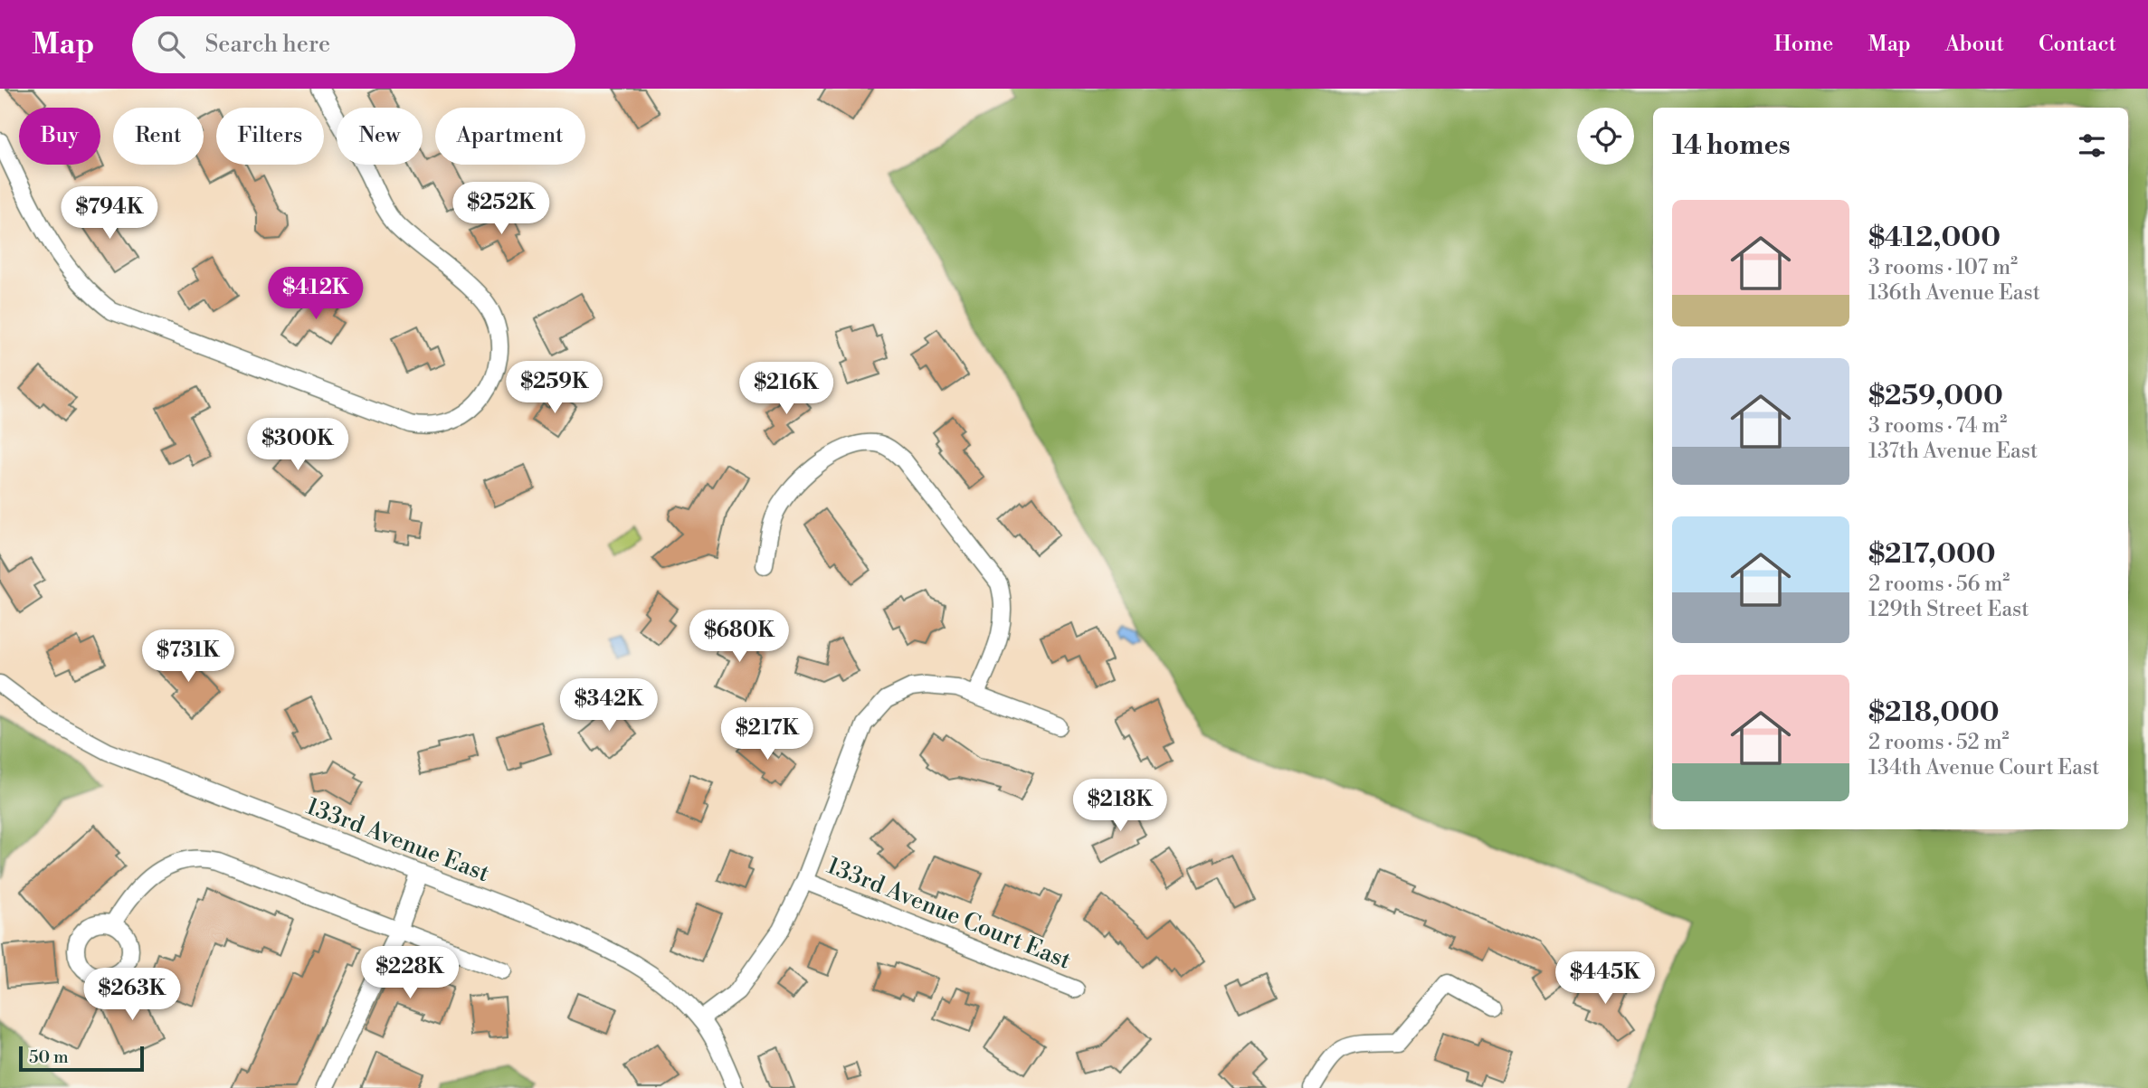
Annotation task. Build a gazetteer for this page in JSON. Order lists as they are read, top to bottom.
{
  "streets": {
    "street": ["133rd Avenue East", "133rd Avenue Court East"]
  },
  "scale_bar": "50 m",
  "page": {
    "header": "Map",
    "search": "Search here",
    "nav": [
      "Home",
      "Map",
      "About",
      "Contact"
    ],
    "chip": [
      "Buy",
      "Rent",
      "Filters",
      "New",
      "Apartment"
    ],
    "heading": "14 homes",
    "price": [
      "$252K",
      "$794K",
      "$412K",
      "$259K",
      "$216K",
      "$300K",
      "$680K",
      "$731K",
      "$342K",
      "$217K",
      "$218K",
      "$228K",
      "$445K",
      "$263K"
    ],
    "list": [
      {
        "name": "$412,000",
        "note": "3 rooms · 107 m² · 136th Avenue East"
      },
      {
        "name": "$259,000",
        "note": "3 rooms · 74 m² · 137th Avenue East"
      },
      {
        "name": "$217,000",
        "note": "2 rooms · 56 m² · 129th Street East"
      },
      {
        "name": "$218,000",
        "note": "2 rooms · 52 m² · 134th Avenue Court East"
      }
    ],
    "scale": "50 m"
  }
}
